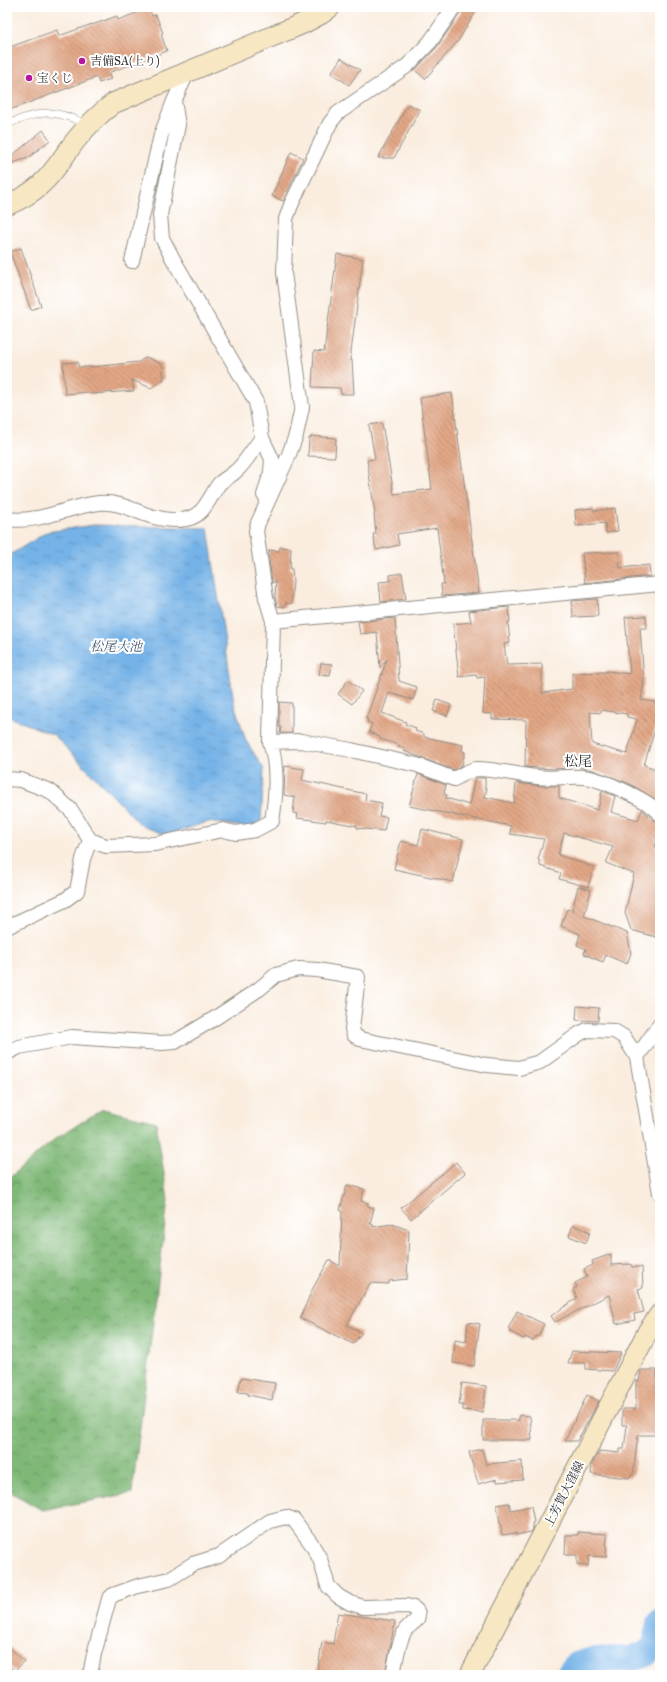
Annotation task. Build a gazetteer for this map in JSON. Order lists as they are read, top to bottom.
{
  "streets": {
    "main road": ["上芳賀大窪線"]
  },
  "districts": ["松尾"],
  "water": ["松尾大池"],
  "places": ["吉備SA(上り)", "宝くじ"]
}
